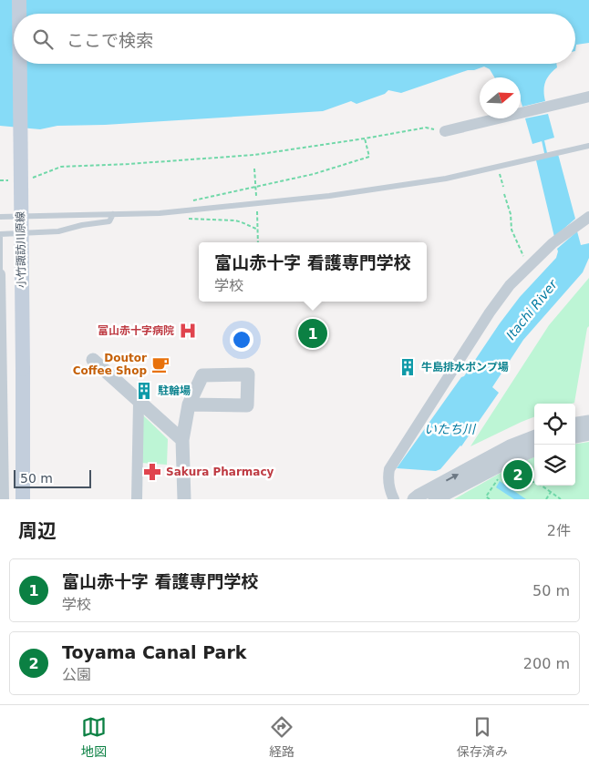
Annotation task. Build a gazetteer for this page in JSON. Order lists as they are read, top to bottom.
{
  "streets": {
    "main road": ["小竹諏訪川原線"]
  },
  "water": ["Itachi River", "いたち川"],
  "places": {
    "hospital": ["富山赤十字病院"],
    "cafe": ["Doutor Coffee Shop"],
    "building": ["牛島排水ポンプ場", "駐輪場"],
    "pharmacy": ["Sakura Pharmacy"]
  },
  "scale_bar": "50 m",
  "north": "right",
  "page": {
    "search": "ここで検索",
    "popup": ["富山赤十字 看護専門学校", "学校"],
    "pins": ["1", "2"],
    "scale": "50 m",
    "heading": ["周辺", "2件"],
    "list": [
      {
        "mark": "1",
        "name": "富山赤十字 看護専門学校",
        "note": "学校",
        "value": "50 m"
      },
      {
        "mark": "2",
        "name": "Toyama Canal Park",
        "note": "公園",
        "value": "200 m"
      }
    ],
    "nav": ["地図", "経路", "保存済み"]
  }
}
